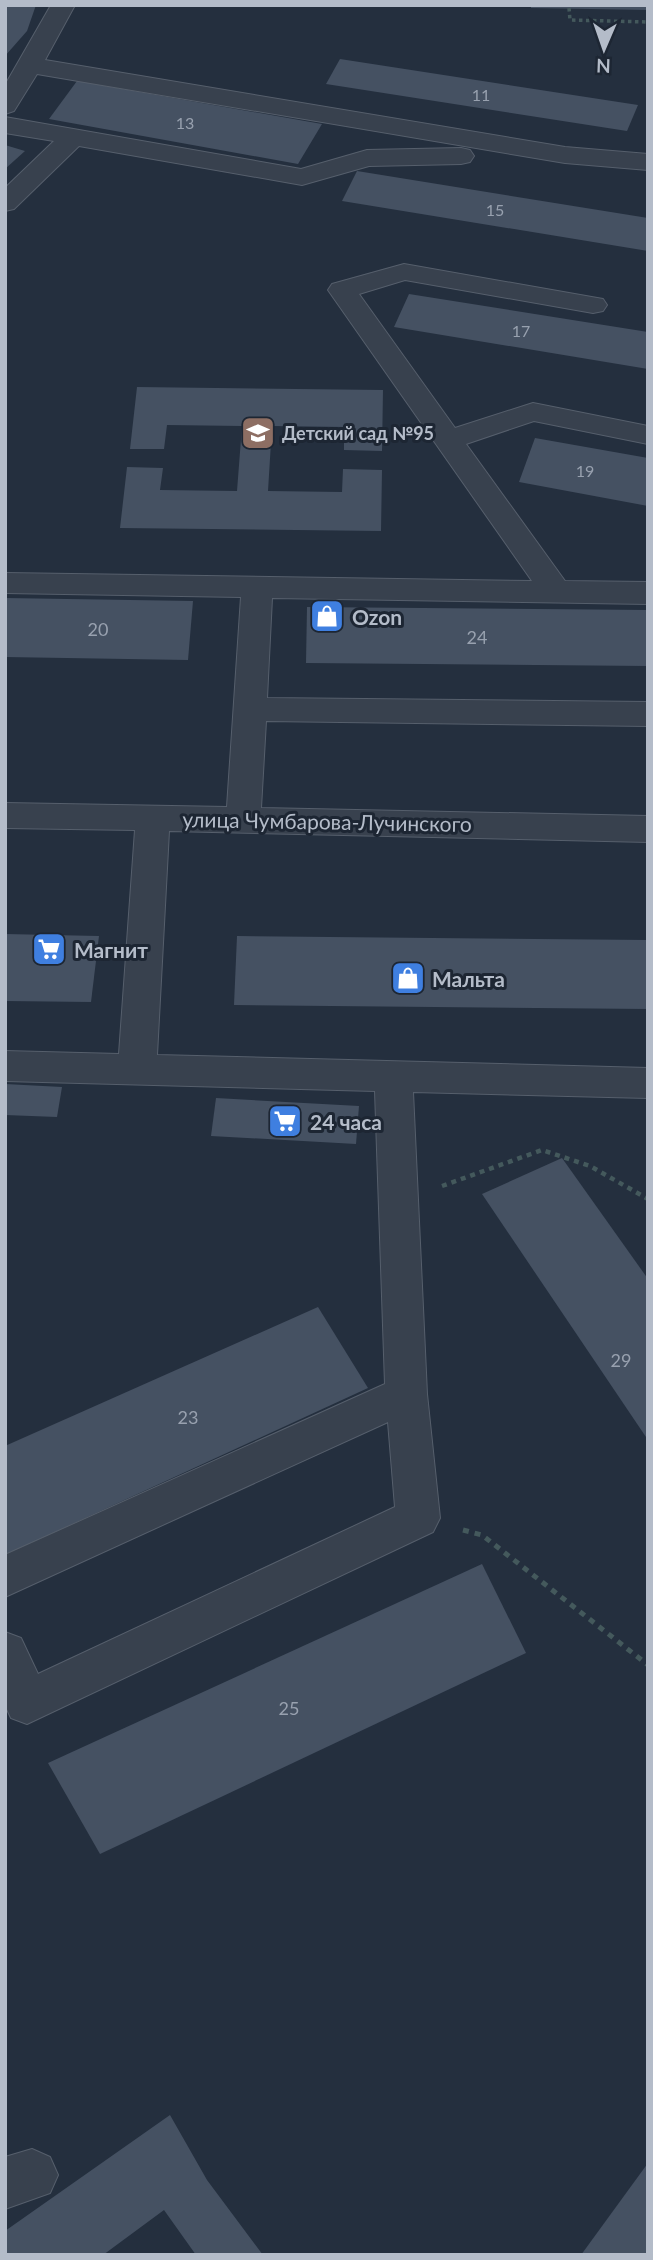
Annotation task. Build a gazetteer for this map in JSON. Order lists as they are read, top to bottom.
{
  "streets": {
    "street": ["улица Чумбарова-Лучинского"]
  },
  "places": {
    "school or university": ["Детский сад №95"],
    "shop": ["Ozon", "Мальта"],
    "supermarket": ["Магнит", "24 часа"]
  },
  "house_numbers": [
    "11",
    "13",
    "15",
    "17",
    "19",
    "20",
    "24",
    "29",
    "23",
    "25"
  ],
  "north": "bottom"
}
